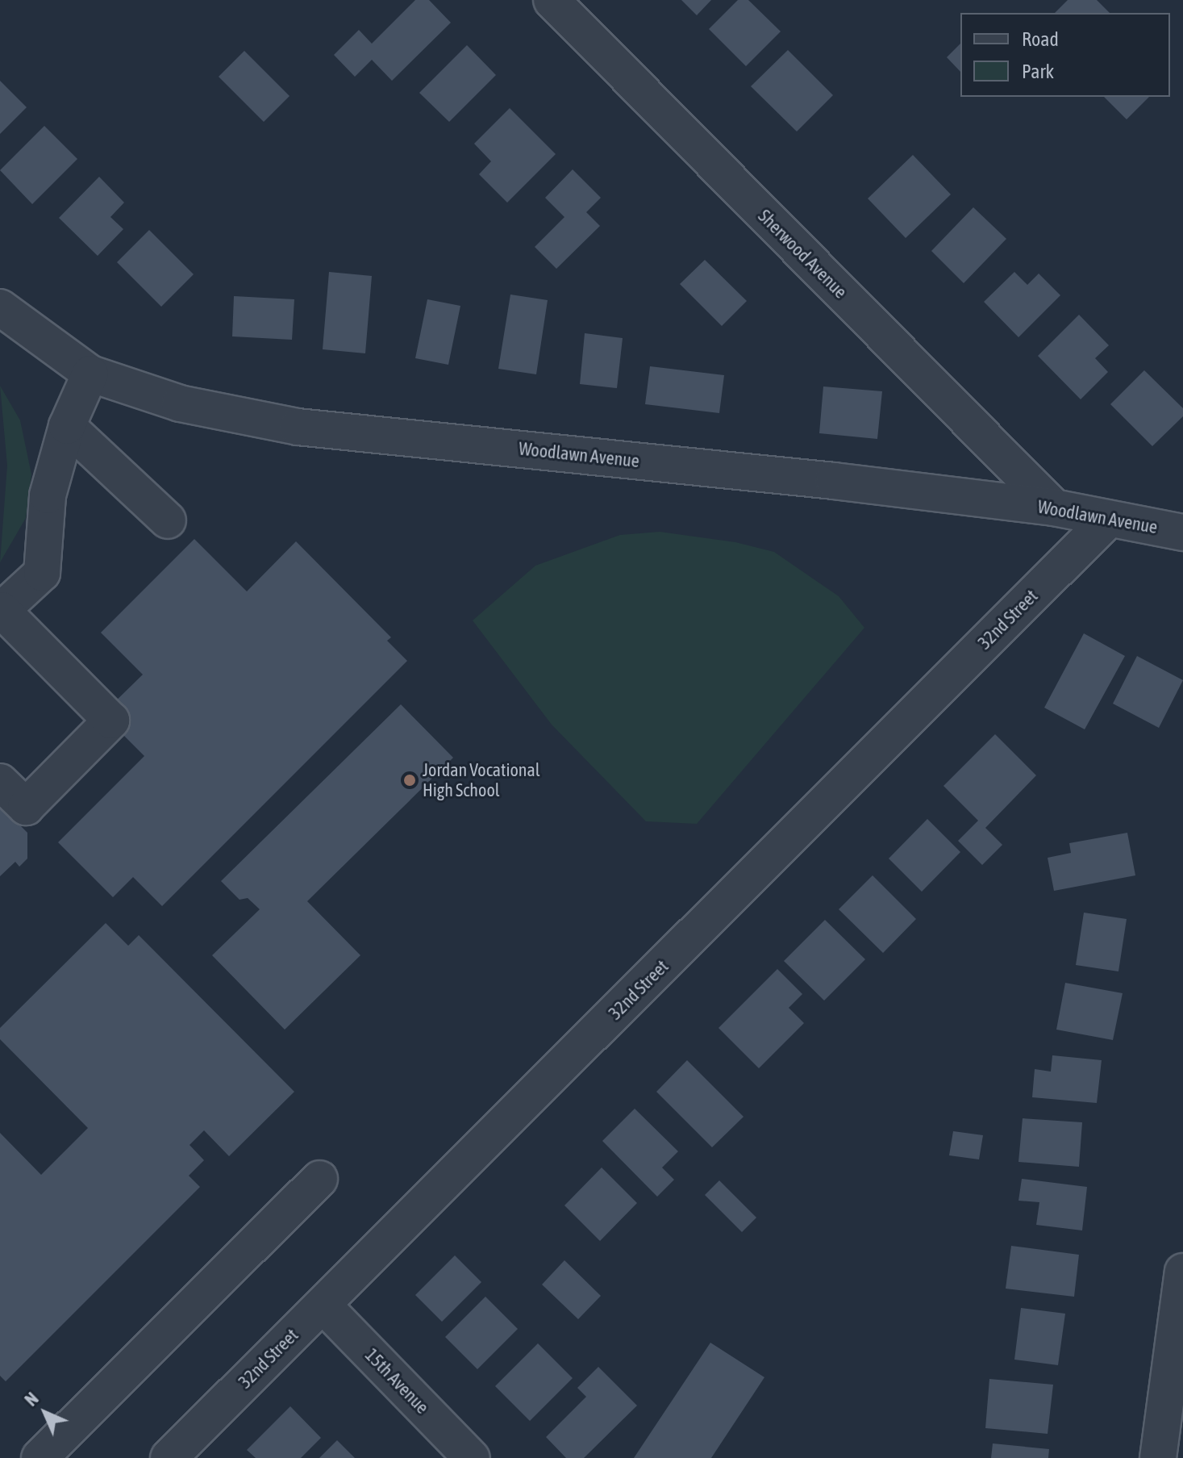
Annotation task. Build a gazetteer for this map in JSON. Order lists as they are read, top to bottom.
{
  "streets": {
    "street": [
      "Sherwood Avenue",
      "Woodlawn Avenue",
      "32nd Street",
      "15th Avenue"
    ]
  },
  "crossings": [
    ["Sherwood Avenue", "Woodlawn Avenue"],
    ["Woodlawn Avenue", "32nd Street"],
    ["32nd Street", "15th Avenue"]
  ],
  "places": ["Jordan Vocational High School"],
  "legend": ["Road", "Park"],
  "north": "top left"
}
